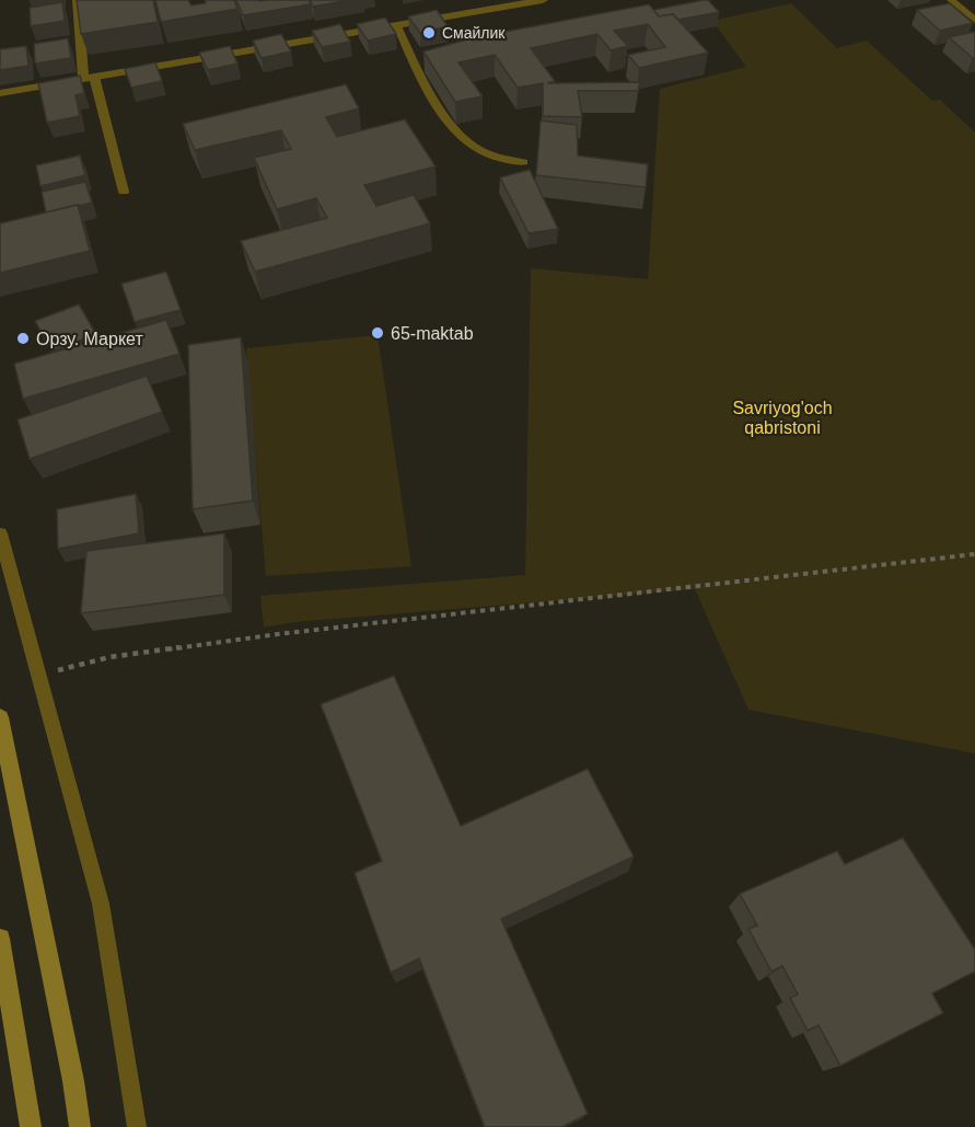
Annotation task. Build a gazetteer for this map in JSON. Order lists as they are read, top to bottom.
{
  "parks": ["Savriyog'och qabristoni"],
  "places": ["Смайлик", "65-maktab", "Орзу. Маркет"]
}
